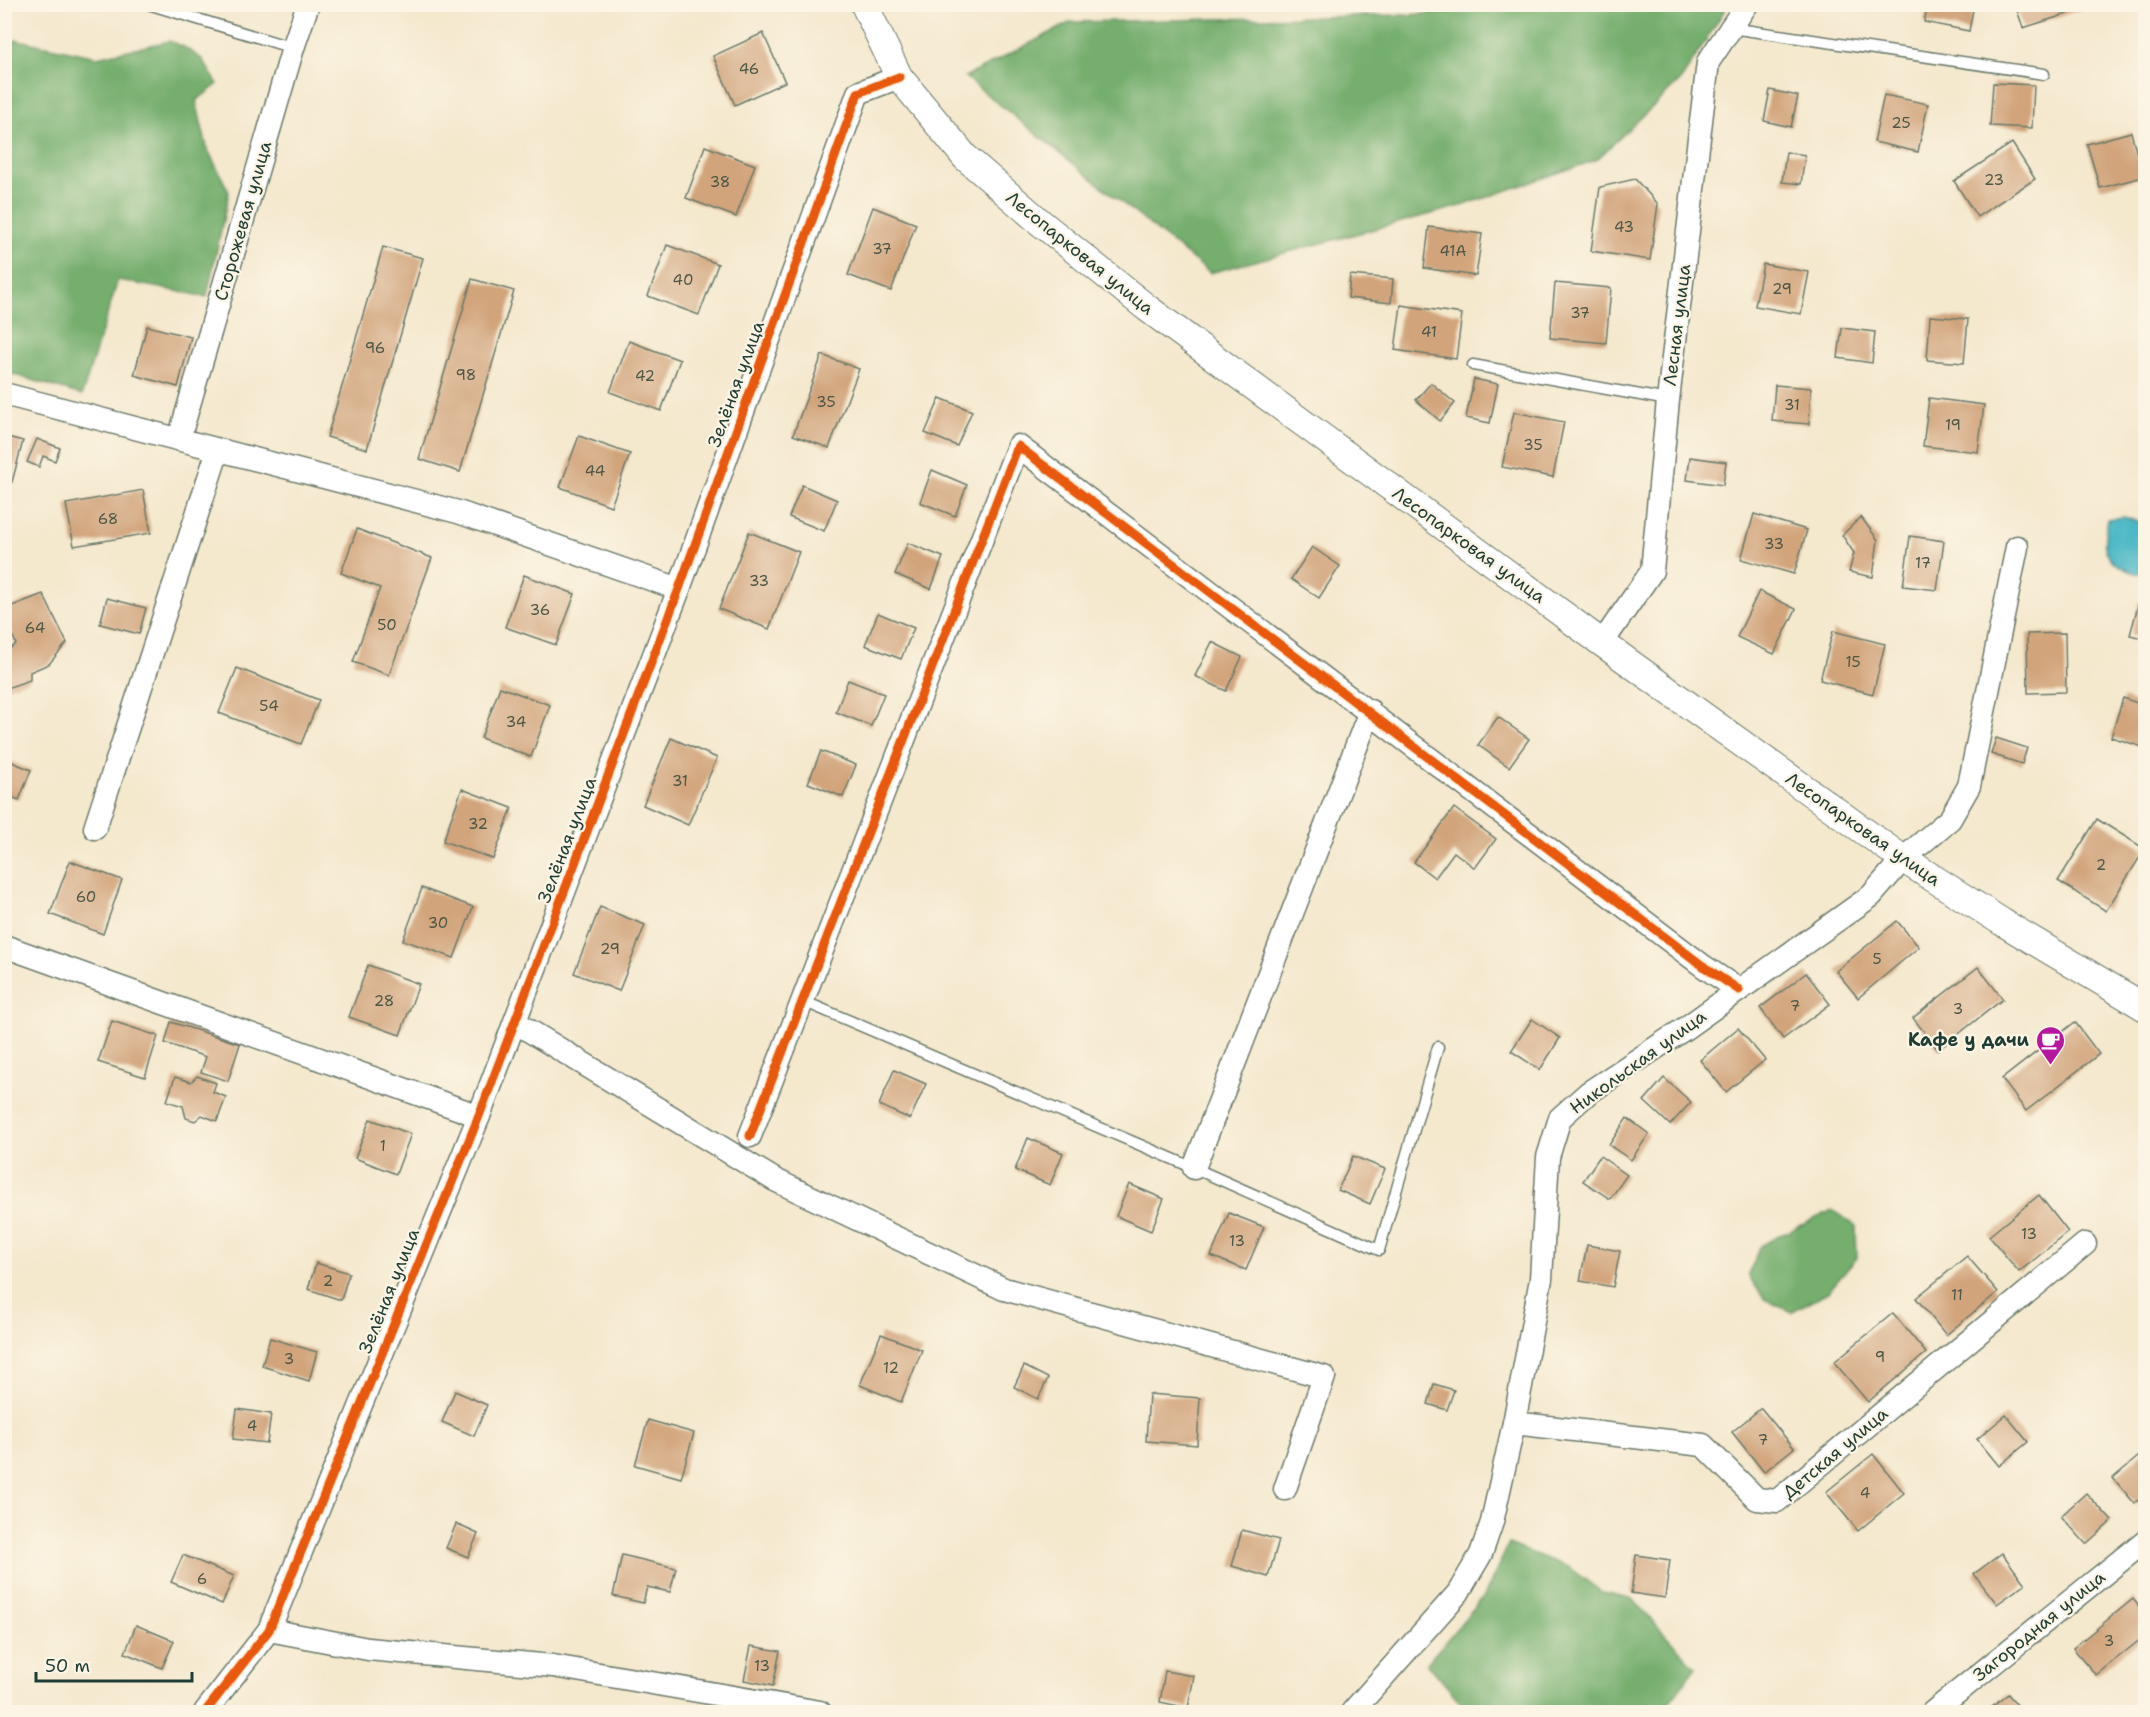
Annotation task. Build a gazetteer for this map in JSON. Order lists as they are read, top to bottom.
{
  "streets": {
    "street": [
      "Сторожевая улица",
      "Лесопарковая улица",
      "Лесная улица",
      "Зелёная улица",
      "Никольская улица",
      "Детская улица",
      "Загородная улица"
    ]
  },
  "crossings": [
    ["Лесопарковая улица", "Лесная улица"],
    ["Лесопарковая улица", "Зелёная улица"],
    ["Лесопарковая улица", "Никольская улица"],
    ["Никольская улица", "Детская улица"]
  ],
  "places": {
    "cafe": ["Кафе у дачи"]
  },
  "house_numbers": [
    "46",
    "25",
    "23",
    "38",
    "43",
    "37",
    "41А",
    "40",
    "29",
    "37",
    "41",
    "96",
    "98",
    "42",
    "35",
    "31",
    "19",
    "35",
    "44",
    "68",
    "33",
    "17",
    "33",
    "36",
    "50",
    "64",
    "15",
    "54",
    "34",
    "31",
    "32",
    "2",
    "60",
    "30",
    "29",
    "5",
    "28",
    "7",
    "3",
    "1",
    "13",
    "13",
    "2",
    "11",
    "9",
    "3",
    "12",
    "4",
    "7",
    "4",
    "6",
    "3",
    "13"
  ],
  "scale_bar": "50 m"
}
